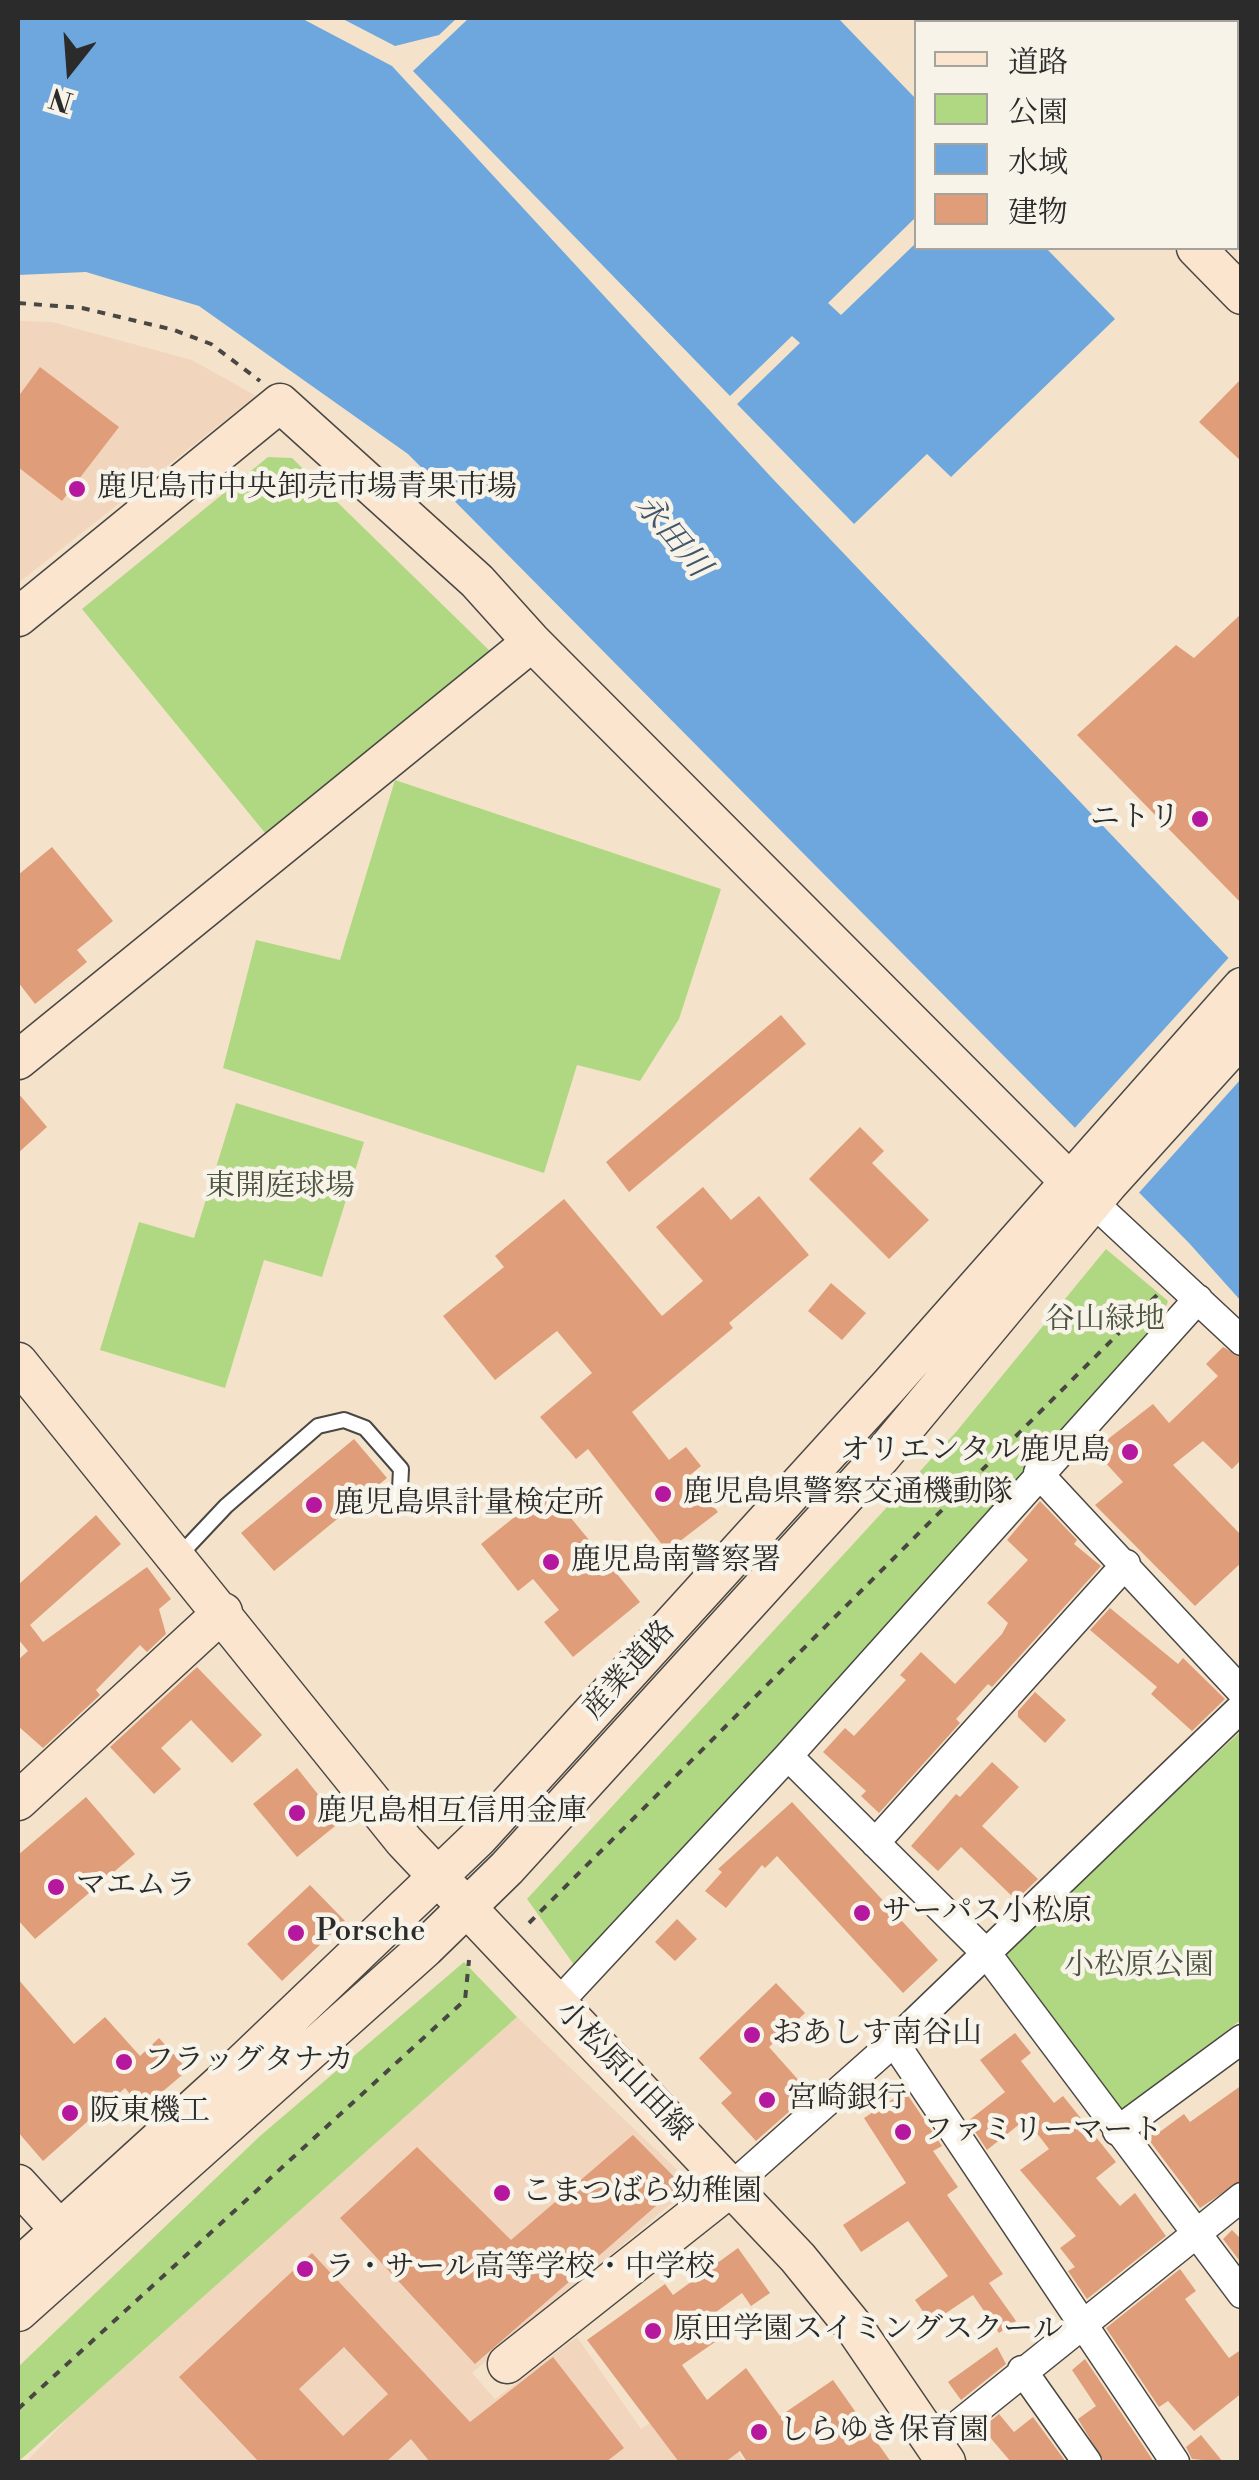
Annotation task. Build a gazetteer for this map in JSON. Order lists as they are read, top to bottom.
{
  "streets": {
    "street": ["産業道路", "小松原山田線"]
  },
  "crossings": [
    ["産業道路", "小松原山田線"]
  ],
  "water": ["永田川"],
  "parks": ["東開庭球場", "谷山緑地", "小松原公園"],
  "places": [
    "鹿児島市中央卸売市場青果市場",
    "ニトリ",
    "オリエンタル鹿児島",
    "鹿児島県警察交通機動隊",
    "鹿児島県計量検定所",
    "鹿児島南警察署",
    "鹿児島相互信用金庫",
    "マエムラ",
    "サーパス小松原",
    "Porsche",
    "おあしす南谷山",
    "フラッグタナカ",
    "宮崎銀行",
    "阪東機工",
    "ファミリーマート",
    "こまつばら幼稚園",
    "ラ・サール高等学校・中学校",
    "原田学園スイミングスクール",
    "しらゆき保育園"
  ],
  "legend": [
    "道路",
    "公園",
    "水域",
    "建物"
  ],
  "north": "bottom"
}
